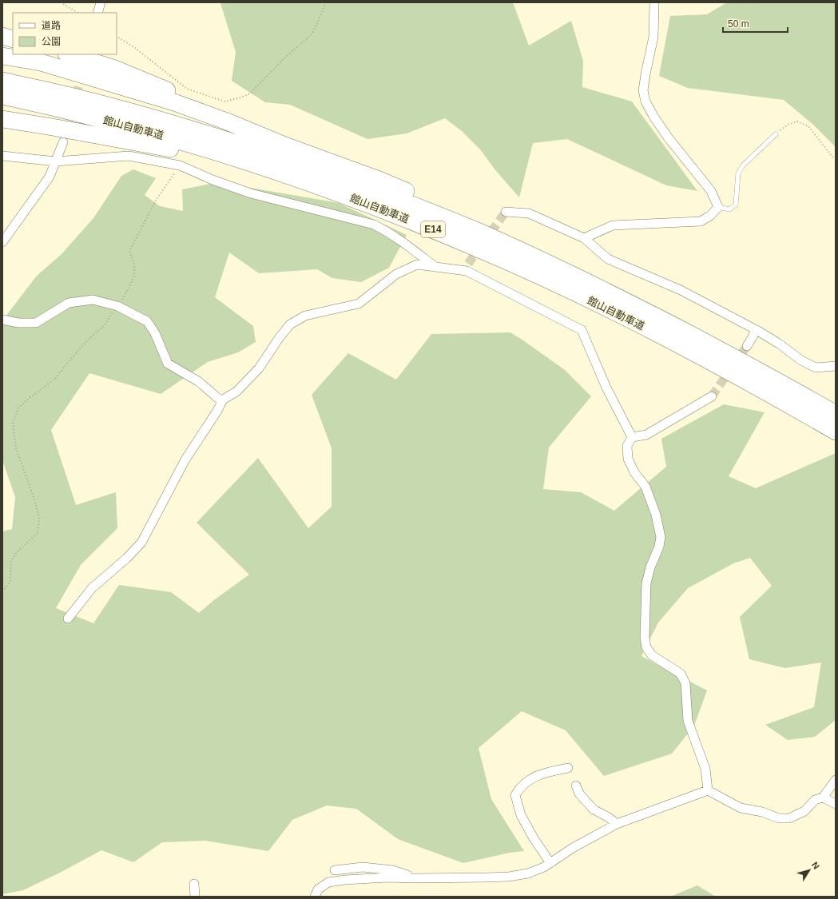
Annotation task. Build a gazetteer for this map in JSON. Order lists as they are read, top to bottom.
{
  "streets": {
    "highway": ["館山自動車道", "E14"]
  },
  "legend": ["道路", "公園"],
  "scale_bar": "50 m",
  "north": "top right"
}
